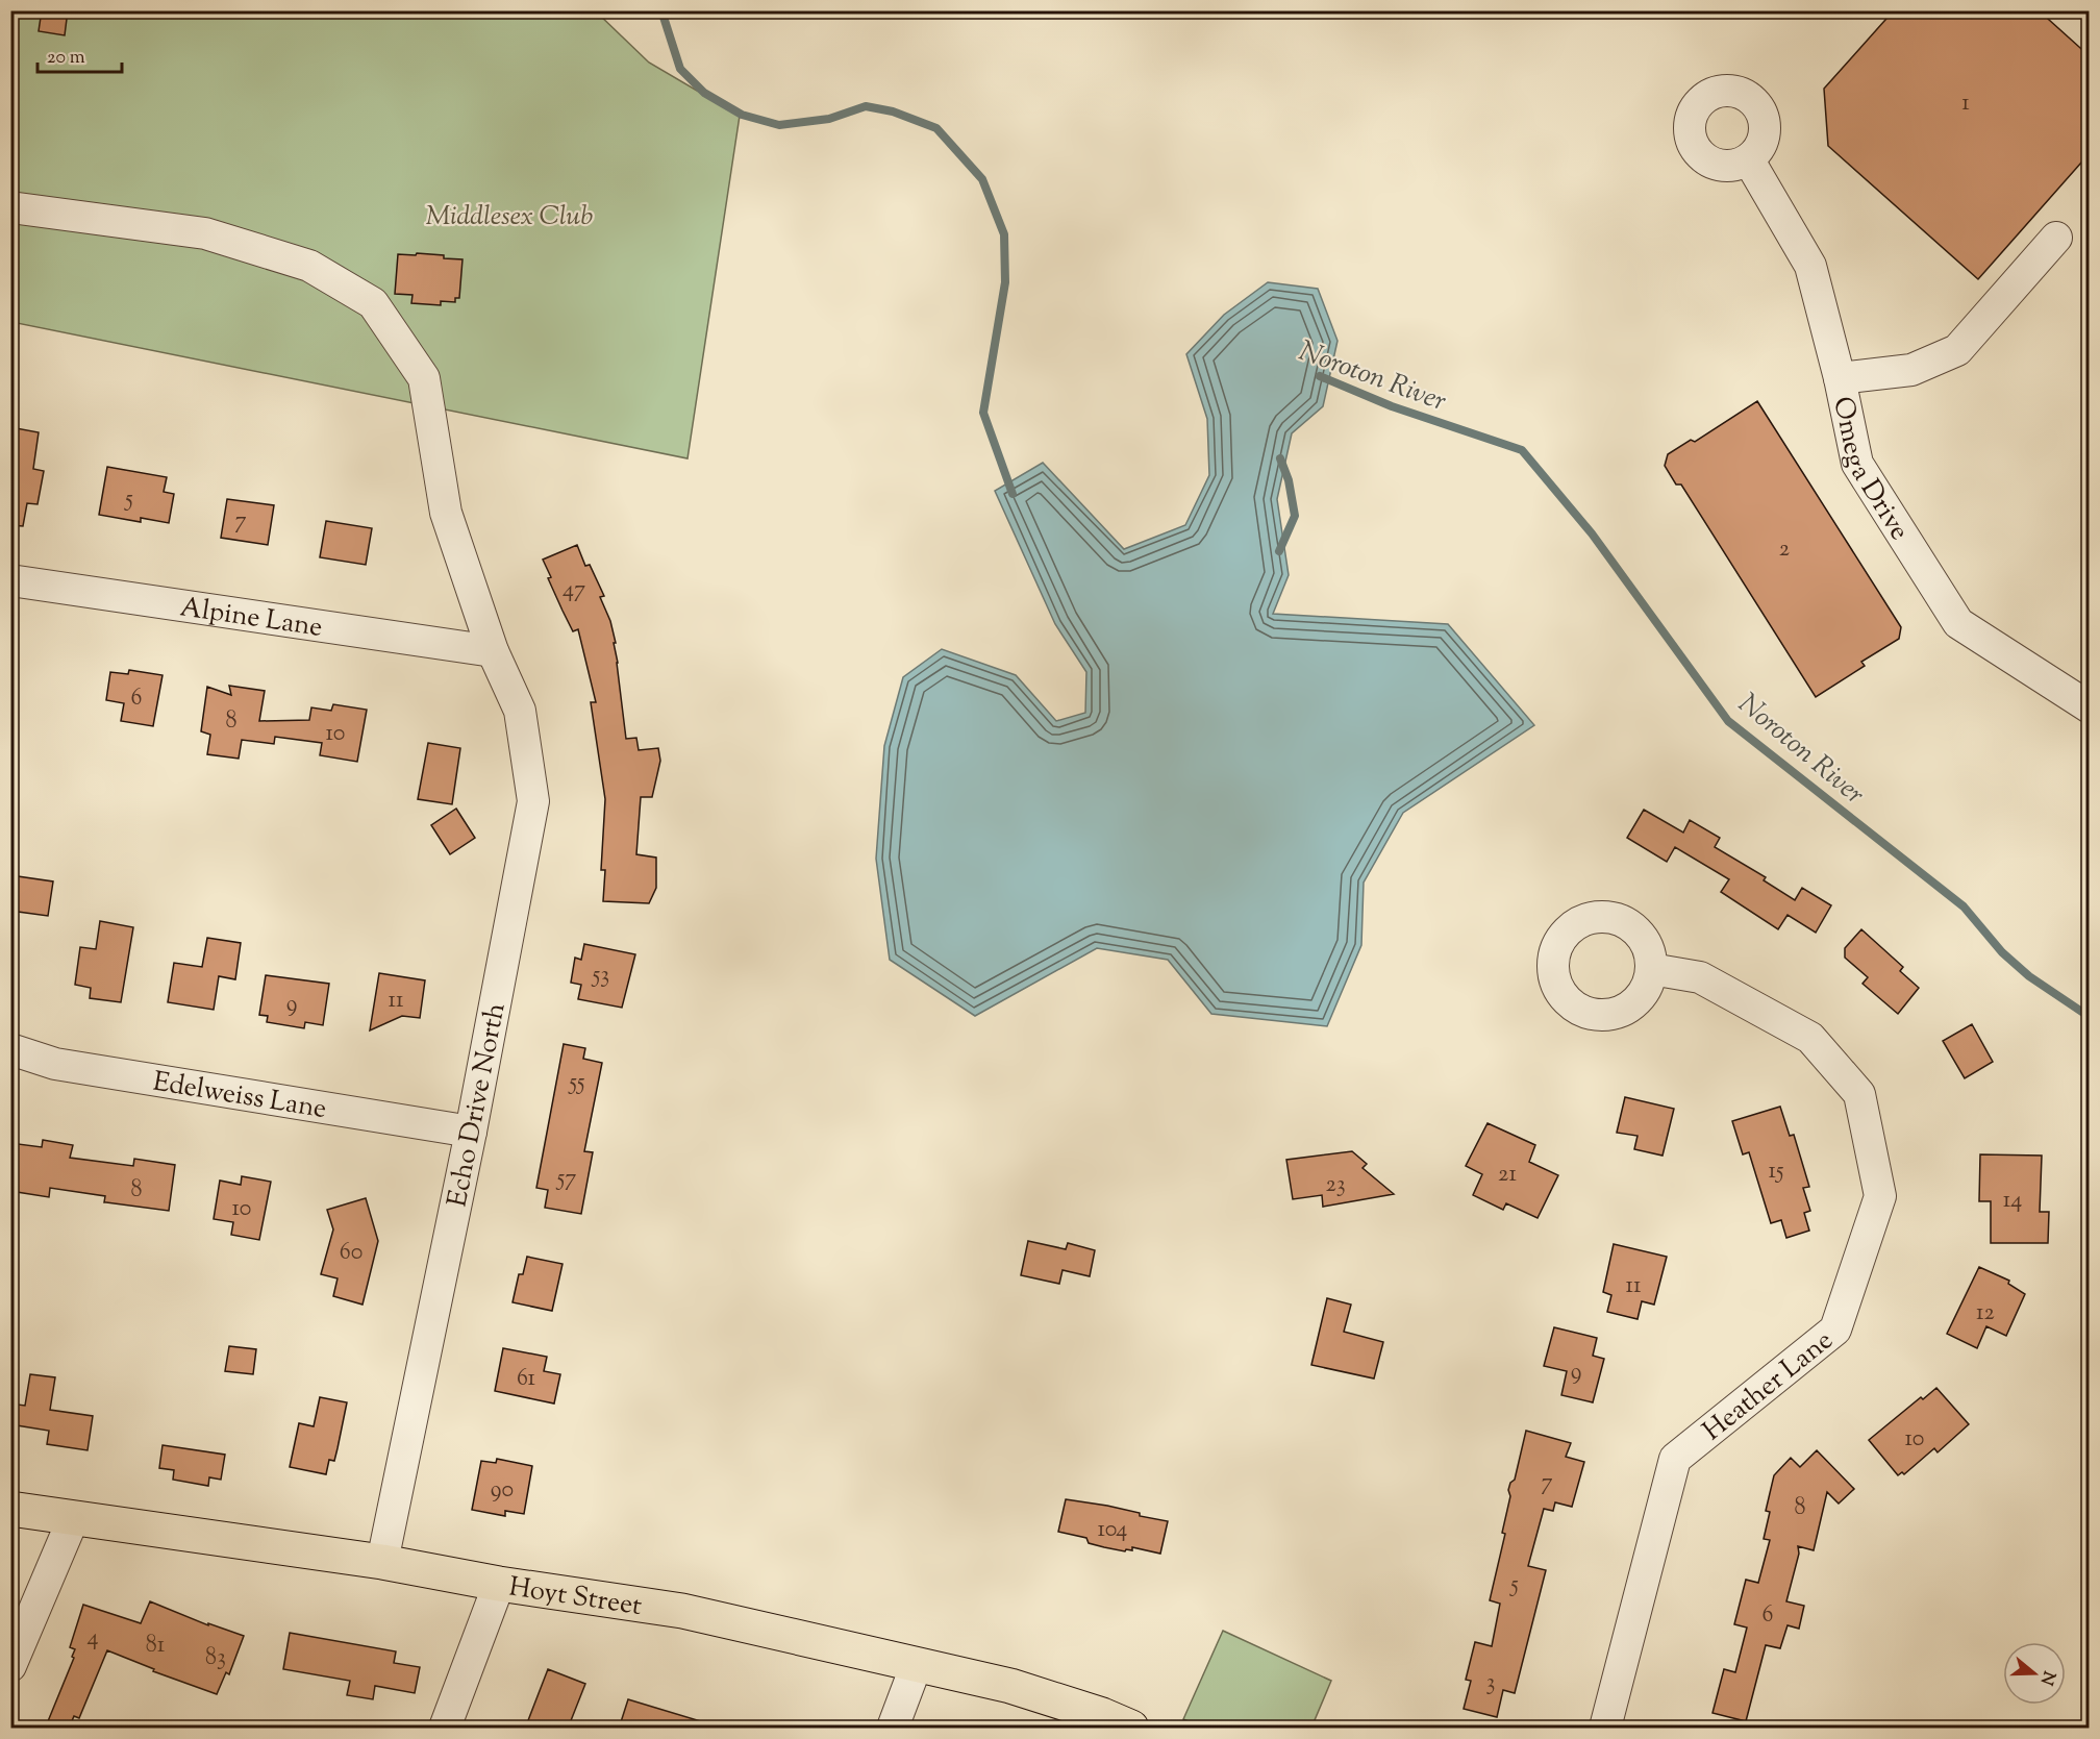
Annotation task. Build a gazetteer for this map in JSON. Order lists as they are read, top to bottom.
{
  "streets": {
    "main road": ["Hoyt Street"],
    "street": [
      "Omega Drive",
      "Alpine Lane",
      "Edelweiss Lane",
      "Echo Drive North",
      "Heather Lane"
    ]
  },
  "crossings": [
    ["Alpine Lane", "Echo Drive North"],
    ["Edelweiss Lane", "Echo Drive North"],
    ["Echo Drive North", "Hoyt Street"]
  ],
  "water": ["Noroton River"],
  "parks": ["Middlesex Club"],
  "house_numbers": [
    "1",
    "5",
    "7",
    "2",
    "47",
    "6",
    "8",
    "10",
    "53",
    "11",
    "9",
    "55",
    "15",
    "21",
    "57",
    "23",
    "8",
    "14",
    "10",
    "60",
    "11",
    "12",
    "9",
    "61",
    "10",
    "7",
    "90",
    "8",
    "104",
    "5",
    "6",
    "4",
    "81",
    "83",
    "3"
  ],
  "scale_bar": "20 m",
  "north": "right"
}
